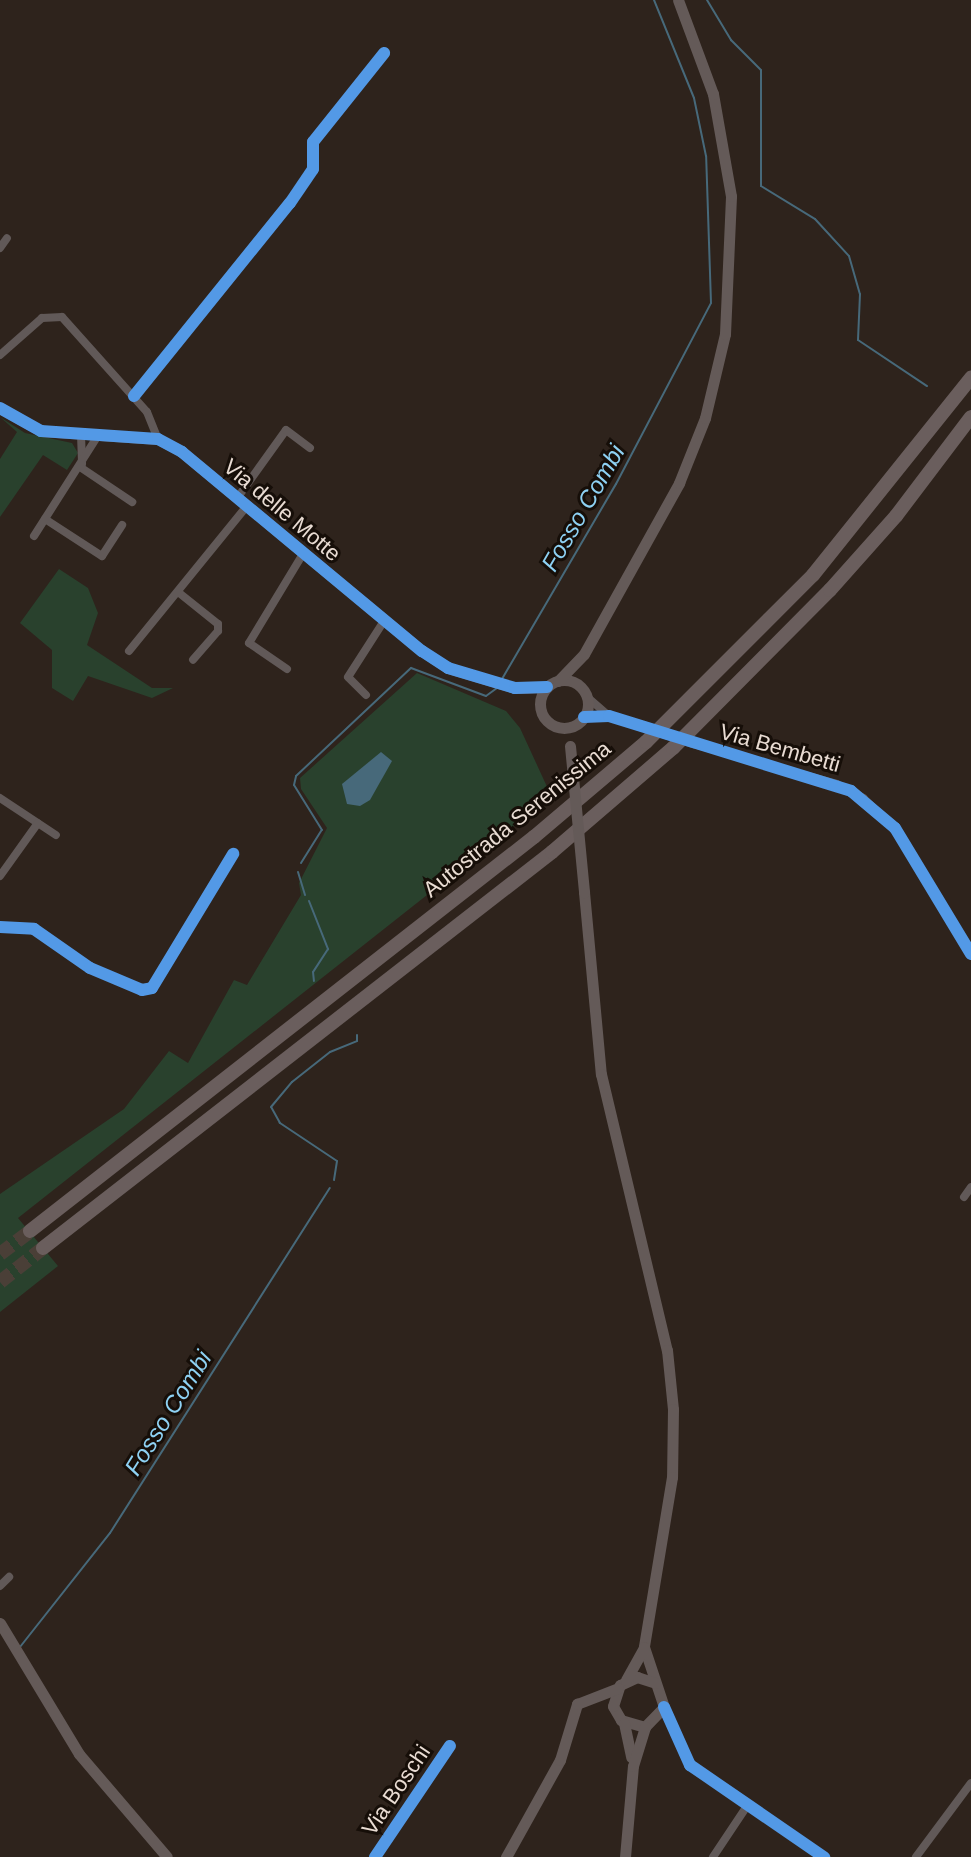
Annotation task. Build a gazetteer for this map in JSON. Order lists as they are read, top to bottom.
{
  "streets": {
    "highway": ["Autostrada Serenissima"],
    "main road": ["Via delle Motte"],
    "street": ["Via Bembetti", "Via Boschi"]
  },
  "water": ["Fosso Combi"]
}
